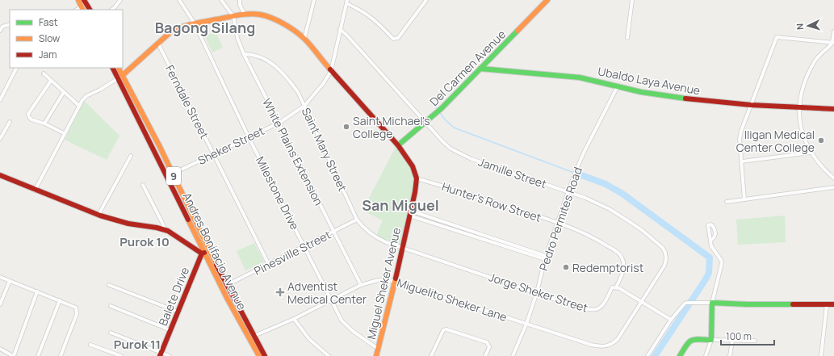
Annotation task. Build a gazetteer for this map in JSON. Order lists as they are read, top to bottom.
{
  "streets": {
    "main road": [
      "Del Carmen Avenue",
      "Ubaldo Laya Avenue",
      "9",
      "Andres Bonifacio Avenue",
      "Miguel Sheker Avenue",
      "Balete Drive"
    ],
    "street": [
      "Ferndale Street",
      "Sheker Street",
      "Saint Mary Street",
      "White Plains Extension",
      "Jamille Street",
      "Milestone Drive",
      "Hunter's Row Street",
      "Pedro Permites Road",
      "Pinesville Street",
      "Jorge Sheker Street",
      "Miguelito Sheker Lane"
    ]
  },
  "crossings": [
    ["Del Carmen Avenue", "Ubaldo Laya Avenue"],
    ["Del Carmen Avenue", "Jamille Street"],
    ["Ubaldo Laya Avenue", "Pedro Permites Road"],
    ["Ferndale Street", "Sheker Street"],
    ["Ferndale Street", "Pinesville Street"],
    ["Sheker Street", "Saint Mary Street"],
    ["Sheker Street", "White Plains Extension"],
    ["Sheker Street", "Jamille Street"],
    ["Sheker Street", "Milestone Drive"],
    ["Sheker Street", "Andres Bonifacio Avenue"],
    ["Saint Mary Street", "White Plains Extension"],
    ["Saint Mary Street", "Pinesville Street"],
    ["Saint Mary Street", "Miguel Sheker Avenue"],
    ["Saint Mary Street", "Jorge Sheker Street"],
    ["White Plains Extension", "Pinesville Street"],
    ["White Plains Extension", "Miguelito Sheker Lane"],
    ["Jamille Street", "Pedro Permites Road"],
    ["Jamille Street", "Miguelito Sheker Lane"],
    ["Milestone Drive", "Pinesville Street"],
    ["Milestone Drive", "Miguel Sheker Avenue"],
    ["Milestone Drive", "Miguelito Sheker Lane"],
    ["Hunter's Row Street", "Pedro Permites Road"],
    ["Hunter's Row Street", "Miguel Sheker Avenue"],
    ["Hunter's Row Street", "Jorge Sheker Street"],
    ["Pedro Permites Road", "Jorge Sheker Street"],
    ["Pedro Permites Road", "Miguelito Sheker Lane"],
    ["Andres Bonifacio Avenue", "Pinesville Street"],
    ["Andres Bonifacio Avenue", "Balete Drive"],
    ["Andres Bonifacio Avenue", "Miguelito Sheker Lane"],
    ["Miguel Sheker Avenue", "Jorge Sheker Street"],
    ["Miguel Sheker Avenue", "Miguelito Sheker Lane"]
  ],
  "districts": [
    "Bagong Silang",
    "San Miguel",
    "Purok 10",
    "Purok 11"
  ],
  "places": {
    "other": ["Saint Michael's College", "Iligan Medical Center College", "Redemptorist"],
    "health": ["Adventist Medical Center"]
  },
  "legend": ["Fast", "Slow", "Jam"],
  "scale_bar": "100 m",
  "north": "left"
}
